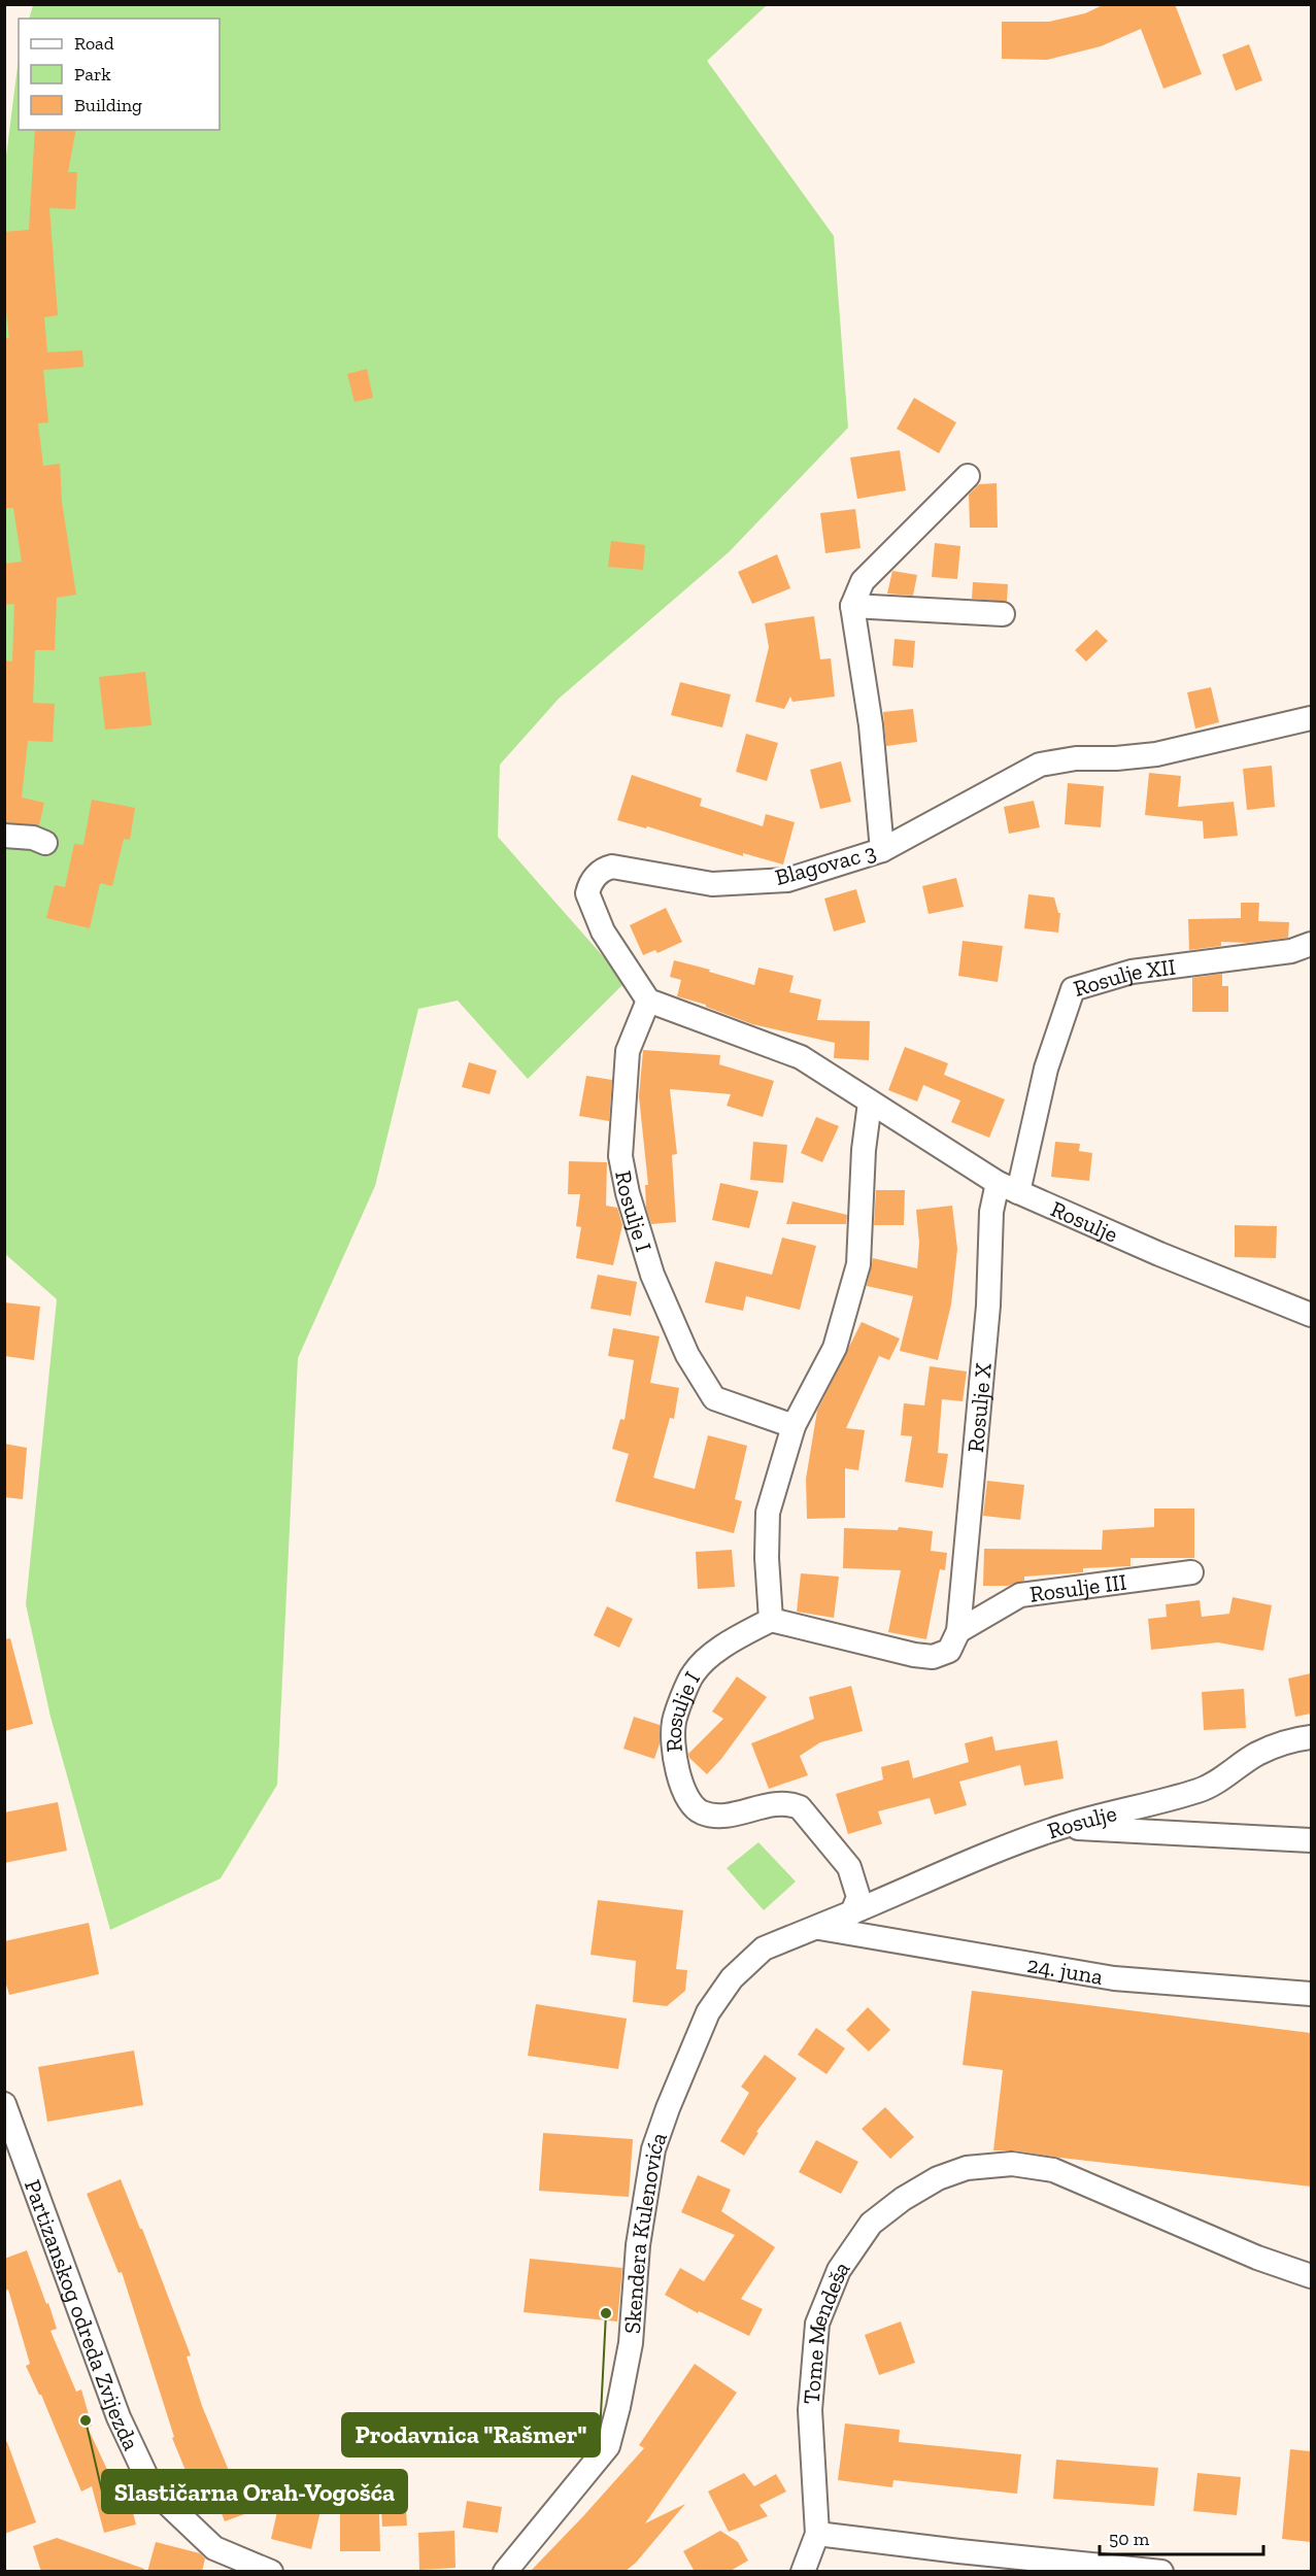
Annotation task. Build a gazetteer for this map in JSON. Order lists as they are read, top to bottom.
{
  "streets": {
    "street": [
      "Blagovac 3",
      "Rosulje XII",
      "Rosulje I",
      "Rosulje",
      "Rosulje X",
      "Rosulje III",
      "24. juna",
      "Skendera Kulenovića",
      "Partizanskog odreda Zvijezda",
      "Tome Mendeša"
    ]
  },
  "crossings": [
    ["Blagovac 3", "Rosulje I"],
    ["Rosulje XII", "Rosulje"],
    ["Rosulje XII", "Rosulje X"],
    ["Rosulje I", "Rosulje"],
    ["Rosulje I", "Rosulje III"],
    ["Rosulje", "Rosulje X"],
    ["Rosulje X", "Rosulje III"],
    ["24. juna", "Skendera Kulenovića"]
  ],
  "places": ["Prodavnica \"Rašmer\"", "Slastičarna Orah-Vogošća"],
  "legend": ["Road", "Park", "Building"],
  "scale_bar": "50 m"
}
